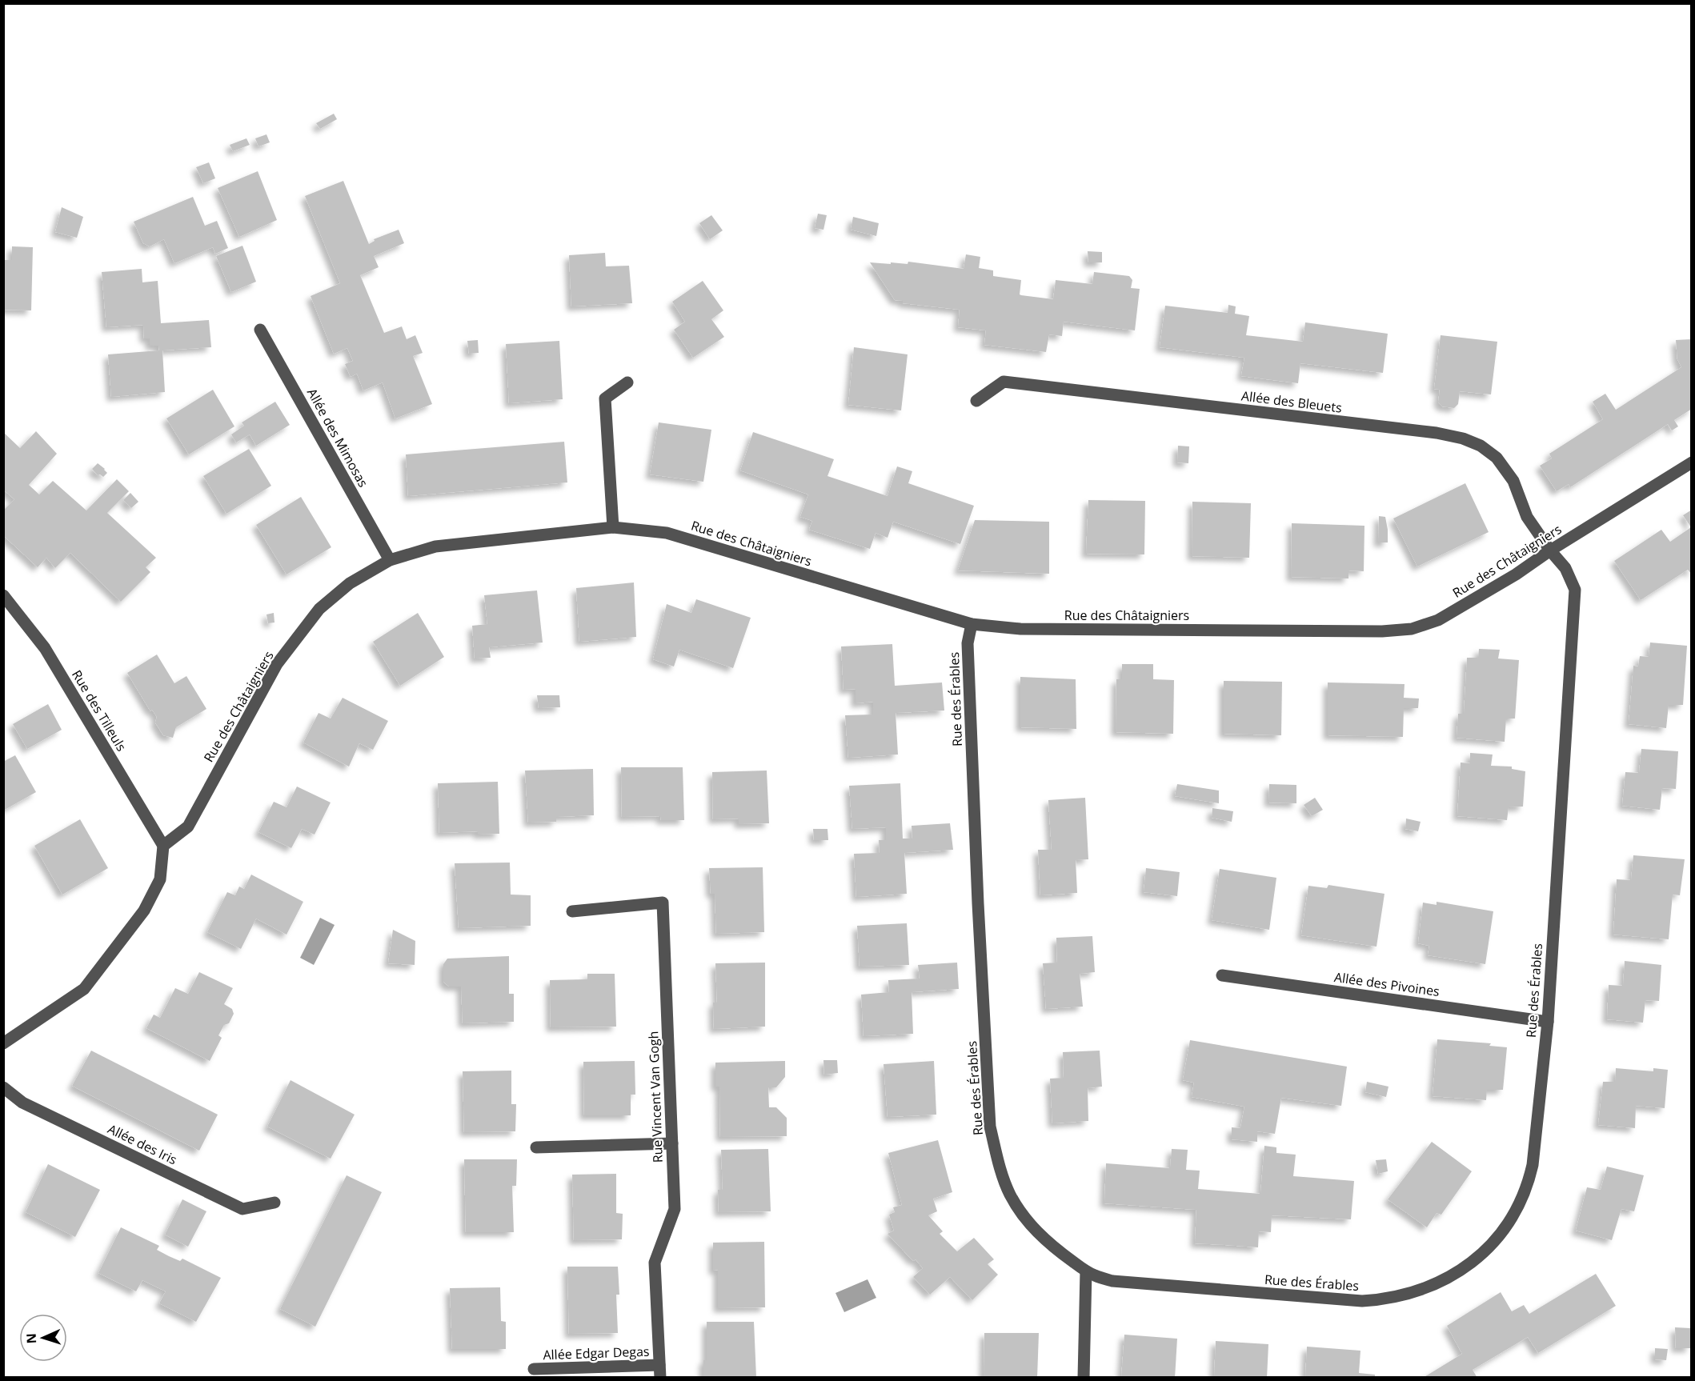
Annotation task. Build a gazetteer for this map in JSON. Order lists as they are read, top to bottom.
{
  "streets": {
    "street": [
      "Allée des Bleuets",
      "Allée des Mimosas",
      "Rue des Châtaigniers",
      "Rue des Érables",
      "Rue des Tilleuls",
      "Allée des Pivoines",
      "Rue Vincent Van Gogh",
      "Allée des Iris",
      "Allée Edgar Degas"
    ]
  },
  "crossings": [
    ["Allée des Bleuets", "Rue des Châtaigniers"],
    ["Allée des Bleuets", "Rue des Érables"],
    ["Allée des Mimosas", "Rue des Châtaigniers"],
    ["Rue des Châtaigniers", "Rue des Érables"],
    ["Rue des Châtaigniers", "Rue des Tilleuls"],
    ["Rue des Érables", "Allée des Pivoines"],
    ["Rue Vincent Van Gogh", "Allée Edgar Degas"]
  ],
  "north": "left"
}
